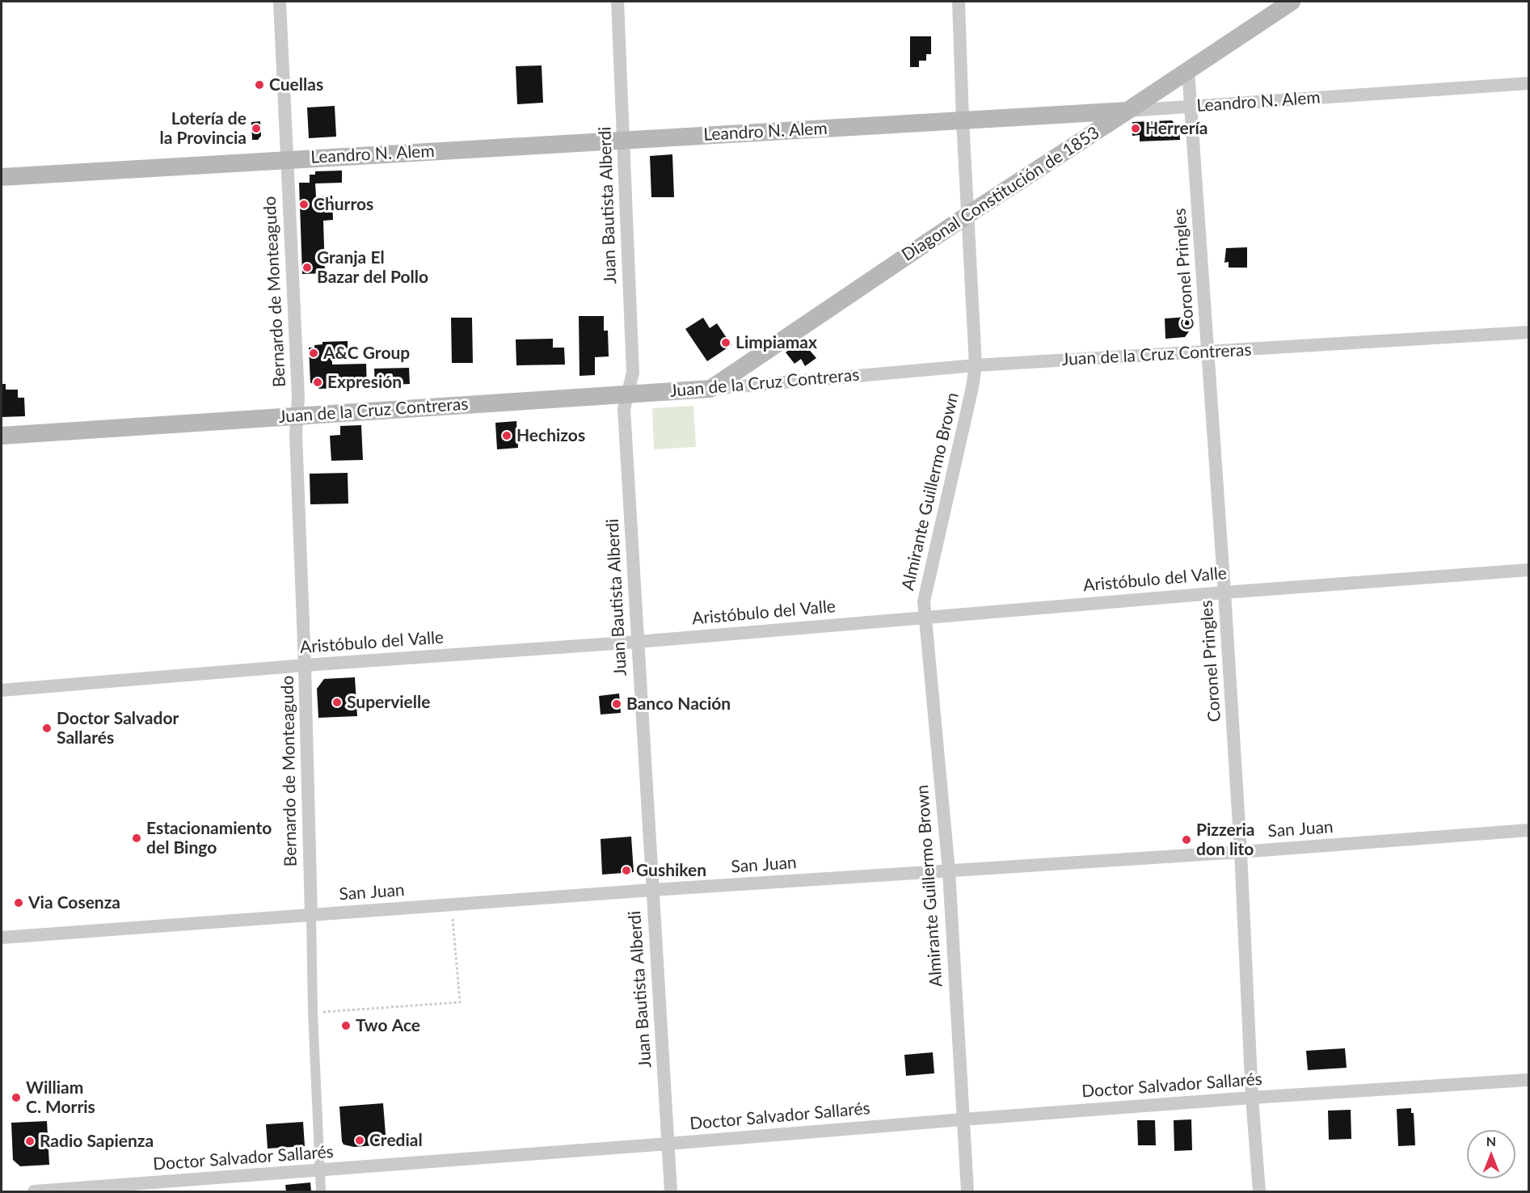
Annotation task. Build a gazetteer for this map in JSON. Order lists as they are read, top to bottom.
{
  "streets": {
    "main road": ["Leandro N. Alem", "Diagonal Constitución de 1853", "Juan de la Cruz Contreras"],
    "street": [
      "Juan Bautista Alberdi",
      "Coronel Pringles",
      "Bernardo de Monteagudo",
      "Almirante Guillermo Brown",
      "Aristóbulo del Valle",
      "San Juan",
      "Doctor Salvador Sallarés"
    ]
  },
  "crossings": [
    ["Leandro N. Alem", "Diagonal Constitución de 1853"],
    ["Leandro N. Alem", "Juan Bautista Alberdi"],
    ["Leandro N. Alem", "Coronel Pringles"],
    ["Leandro N. Alem", "Bernardo de Monteagudo"],
    ["Leandro N. Alem", "Almirante Guillermo Brown"],
    ["Diagonal Constitución de 1853", "Coronel Pringles"],
    ["Diagonal Constitución de 1853", "Juan de la Cruz Contreras"],
    ["Diagonal Constitución de 1853", "Almirante Guillermo Brown"],
    ["Juan Bautista Alberdi", "Juan de la Cruz Contreras"],
    ["Juan Bautista Alberdi", "Aristóbulo del Valle"],
    ["Juan Bautista Alberdi", "San Juan"],
    ["Juan Bautista Alberdi", "Doctor Salvador Sallarés"],
    ["Coronel Pringles", "Juan de la Cruz Contreras"],
    ["Coronel Pringles", "Aristóbulo del Valle"],
    ["Coronel Pringles", "San Juan"],
    ["Coronel Pringles", "Doctor Salvador Sallarés"],
    ["Bernardo de Monteagudo", "Juan de la Cruz Contreras"],
    ["Bernardo de Monteagudo", "Aristóbulo del Valle"],
    ["Bernardo de Monteagudo", "San Juan"],
    ["Bernardo de Monteagudo", "Doctor Salvador Sallarés"],
    ["Juan de la Cruz Contreras", "Almirante Guillermo Brown"],
    ["Almirante Guillermo Brown", "Aristóbulo del Valle"],
    ["Almirante Guillermo Brown", "San Juan"],
    ["Almirante Guillermo Brown", "Doctor Salvador Sallarés"]
  ],
  "places": [
    "Cuellas",
    "Lotería de la Provincia",
    "Herrería",
    "Churros",
    "Granja El Bazar del Pollo",
    "Limpiamax",
    "A&C Group",
    "Expresión",
    "Hechizos",
    "Supervielle",
    "Banco Nación",
    "Doctor Salvador Sallarés",
    "Estacionamiento del Bingo",
    "Pizzeria don lito",
    "Gushiken",
    "Via Cosenza",
    "Two Ace",
    "William C. Morris",
    "Credial",
    "Radio Sapienza"
  ],
  "north": "top"
}
